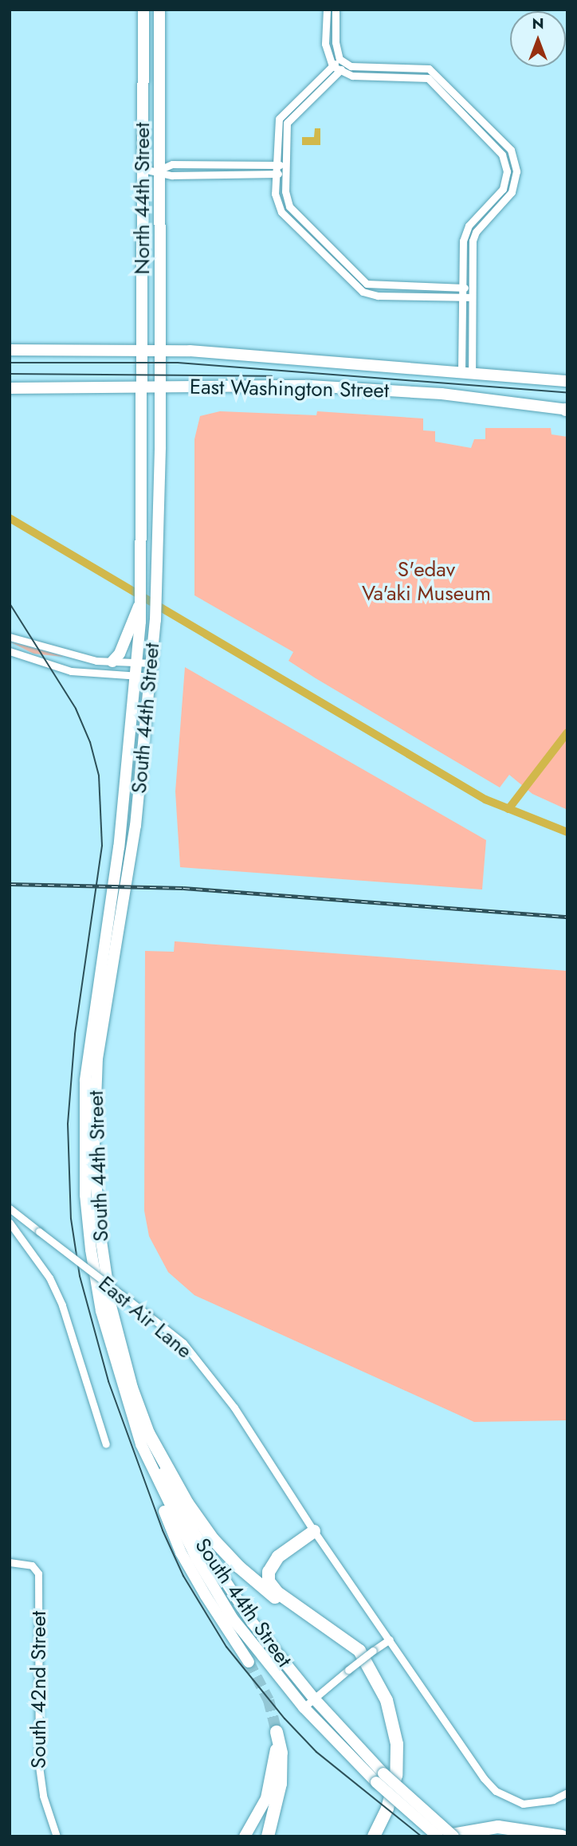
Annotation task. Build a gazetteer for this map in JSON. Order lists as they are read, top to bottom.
{
  "streets": {
    "main road": ["North 44th Street", "East Washington Street", "South 44th Street"],
    "street": ["East Air Lane", "South 42nd Street"]
  },
  "crossings": [
    ["North 44th Street", "East Washington Street"],
    ["North 44th Street", "South 44th Street"],
    ["East Washington Street", "South 44th Street"]
  ],
  "parks": ["S'edav Va'aki Museum"],
  "north": "top"
}
